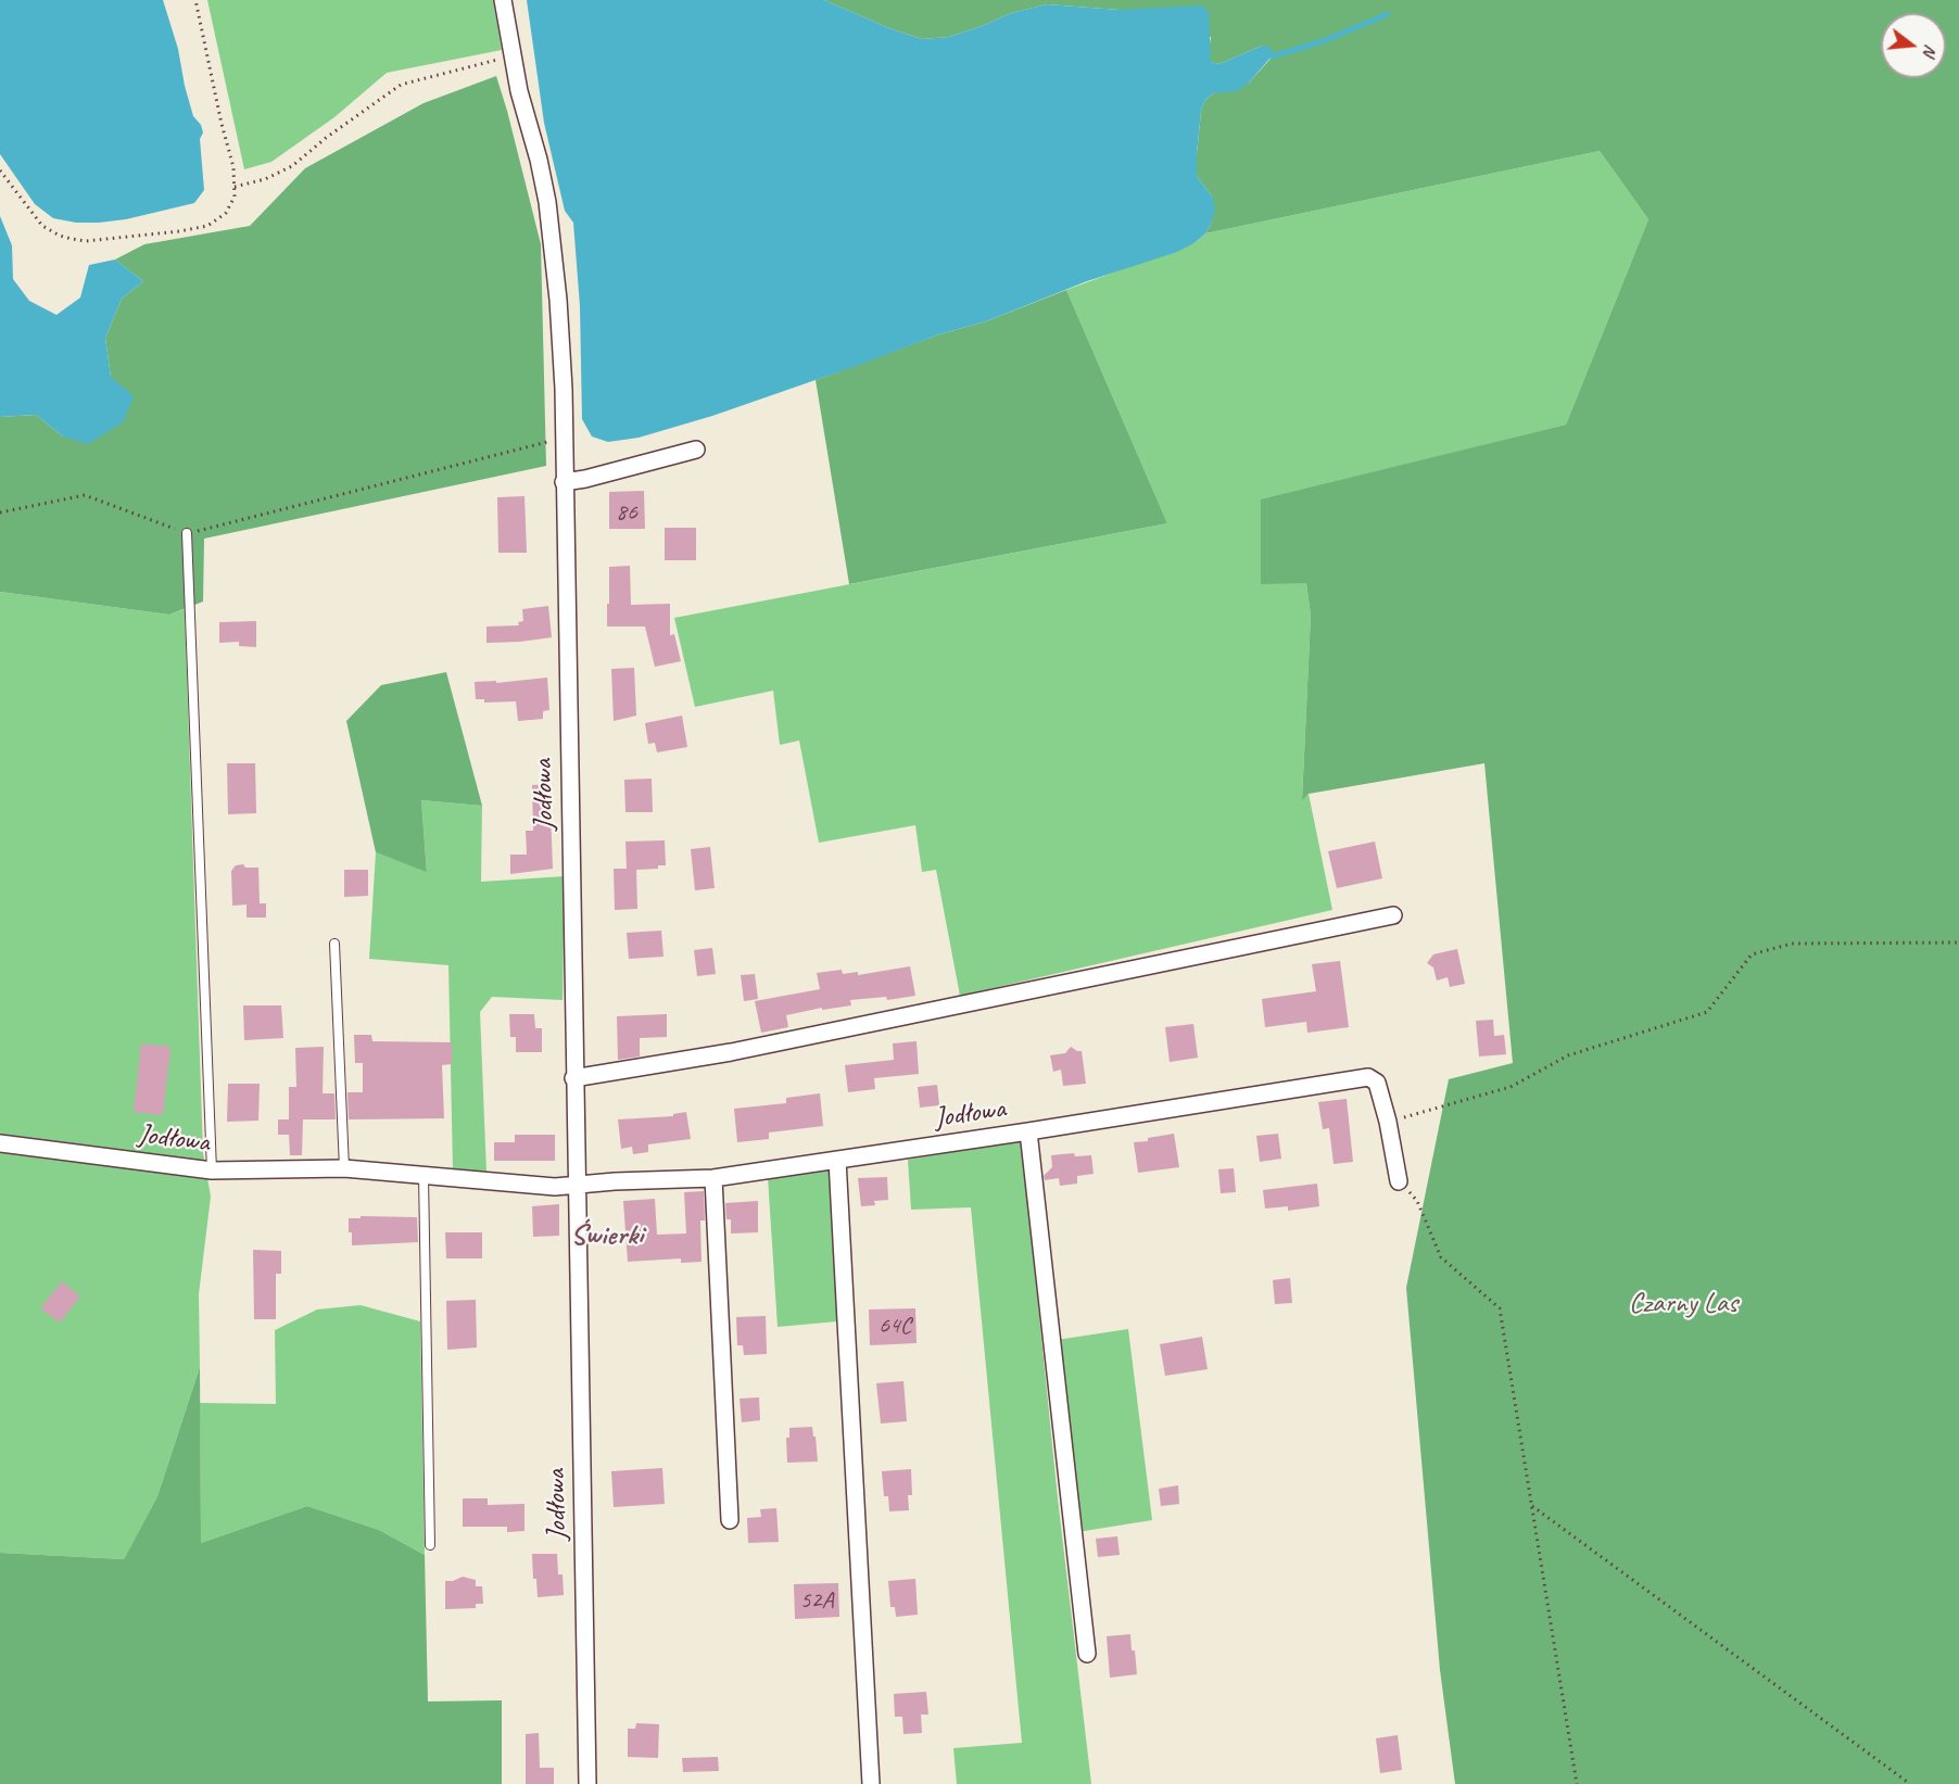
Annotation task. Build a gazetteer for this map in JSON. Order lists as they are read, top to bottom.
{
  "streets": {
    "street": ["Jodłowa"]
  },
  "districts": ["Świerki"],
  "parks": ["Czarny Las"],
  "house_numbers": ["86", "64C", "52A"],
  "north": "right"
}
